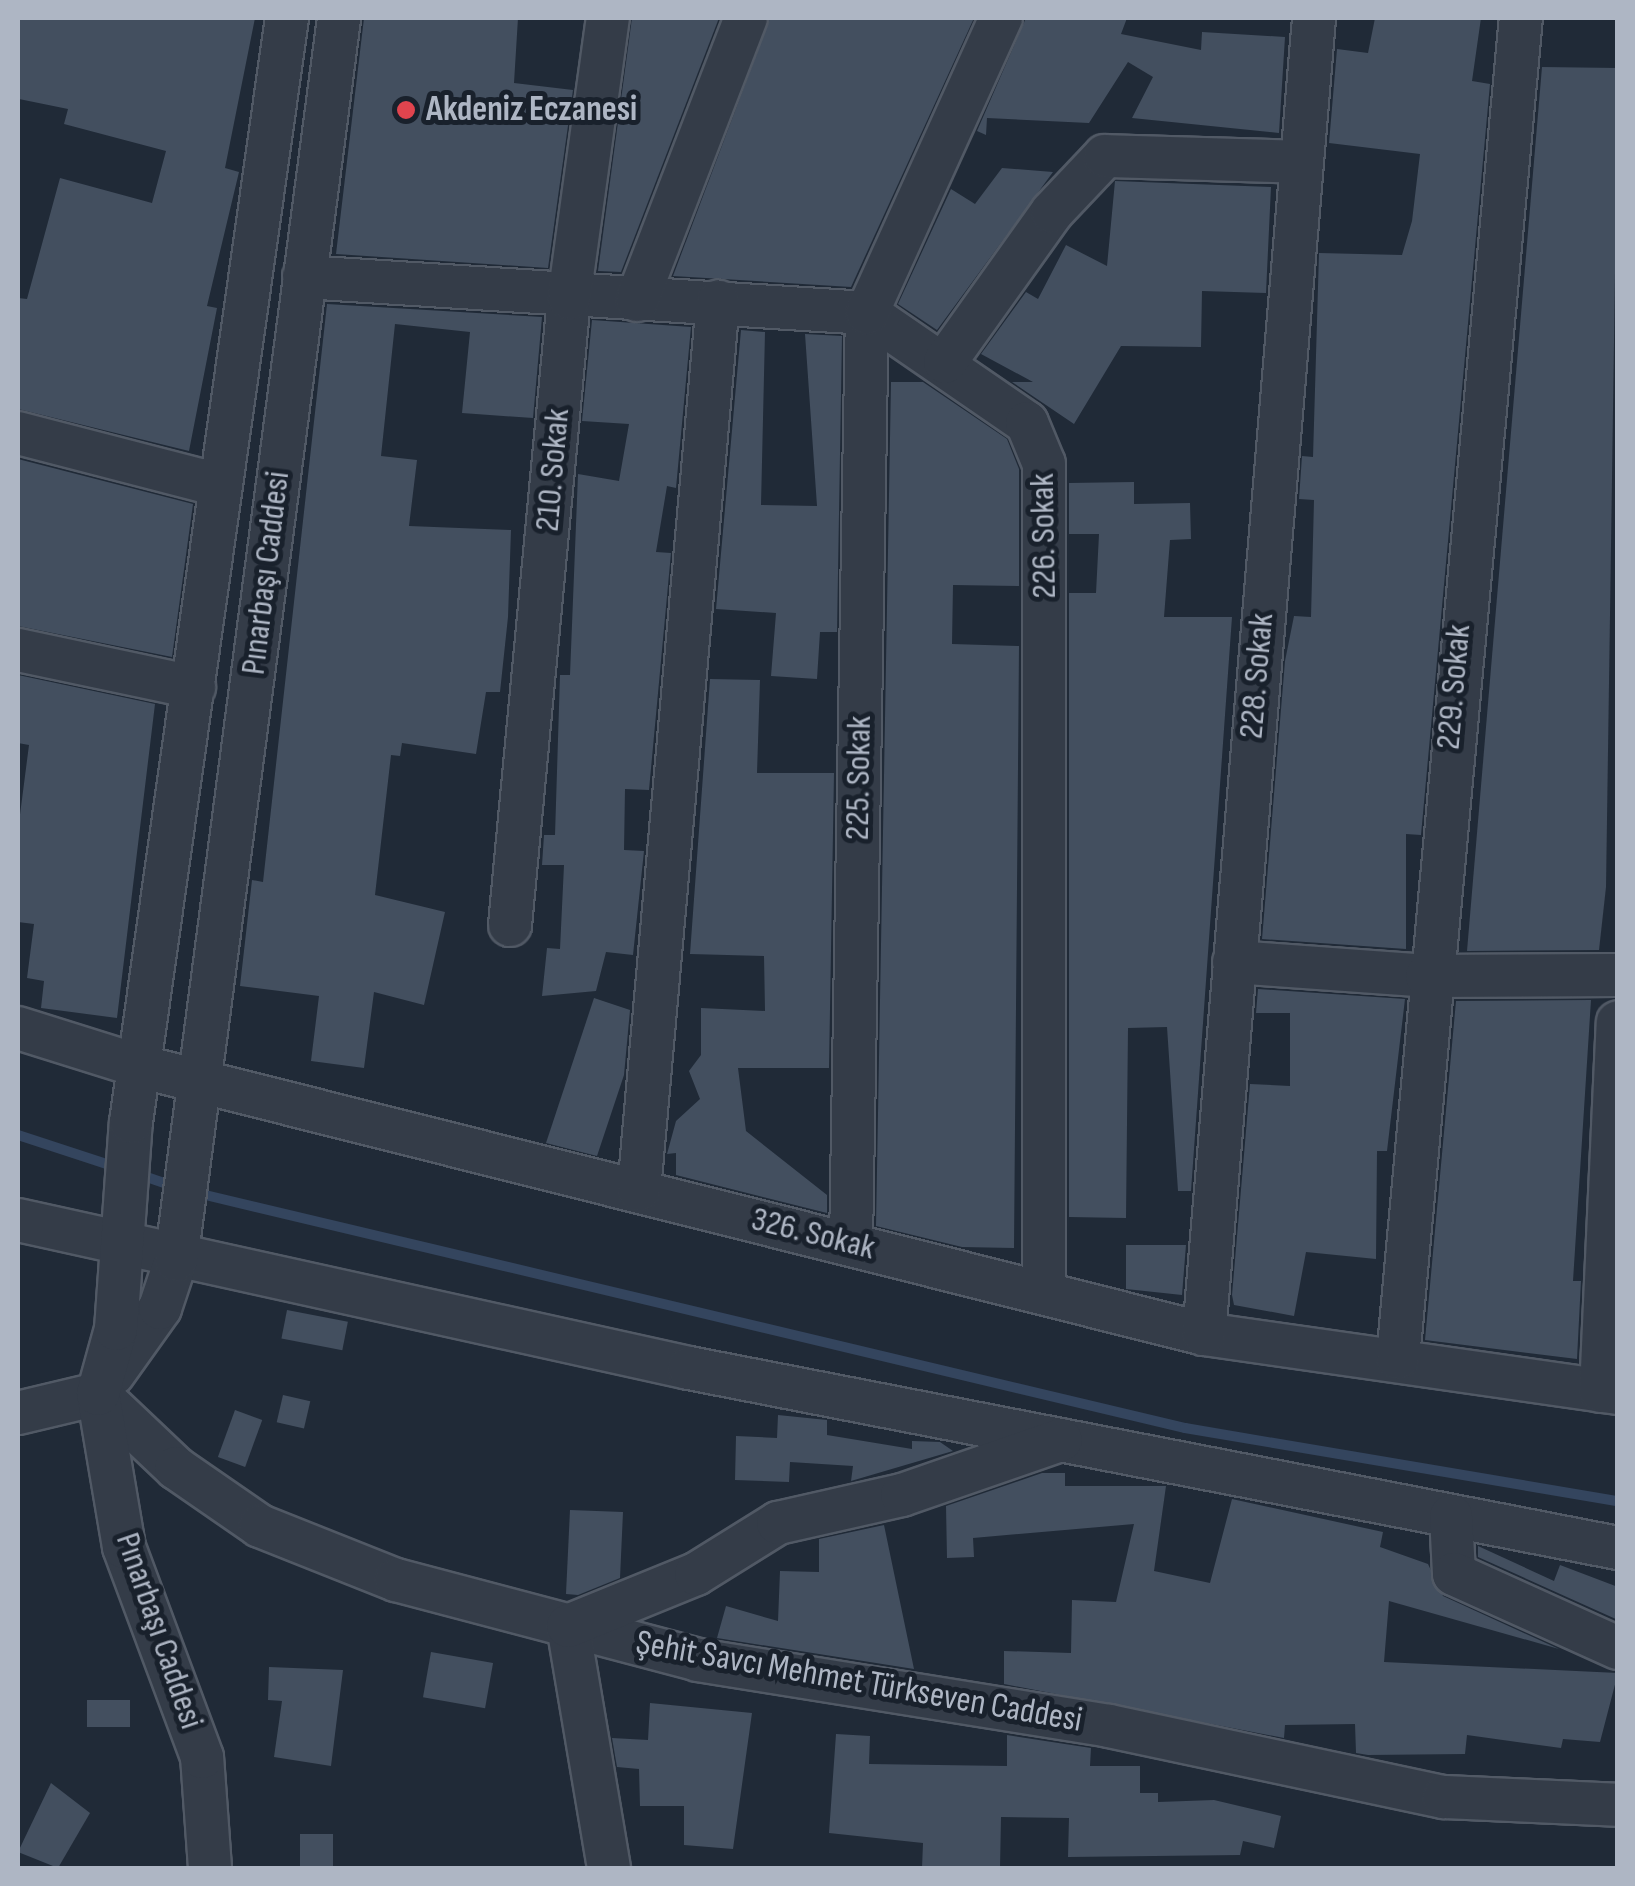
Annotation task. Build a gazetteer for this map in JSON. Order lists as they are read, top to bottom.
{
  "streets": {
    "street": [
      "210. Sokak",
      "226. Sokak",
      "Pınarbaşı Caddesi",
      "228. Sokak",
      "229. Sokak",
      "225. Sokak",
      "326. Sokak",
      "Şehit Savcı Mehmet Türkseven Caddesi"
    ]
  },
  "crossings": [
    ["210. Sokak", "226. Sokak"],
    ["226. Sokak", "Pınarbaşı Caddesi"],
    ["226. Sokak", "225. Sokak"],
    ["226. Sokak", "326. Sokak"],
    ["Pınarbaşı Caddesi", "326. Sokak"],
    ["Pınarbaşı Caddesi", "Şehit Savcı Mehmet Türkseven Caddesi"],
    ["228. Sokak", "326. Sokak"],
    ["229. Sokak", "326. Sokak"],
    ["225. Sokak", "326. Sokak"]
  ],
  "places": ["Akdeniz Eczanesi"]
}
